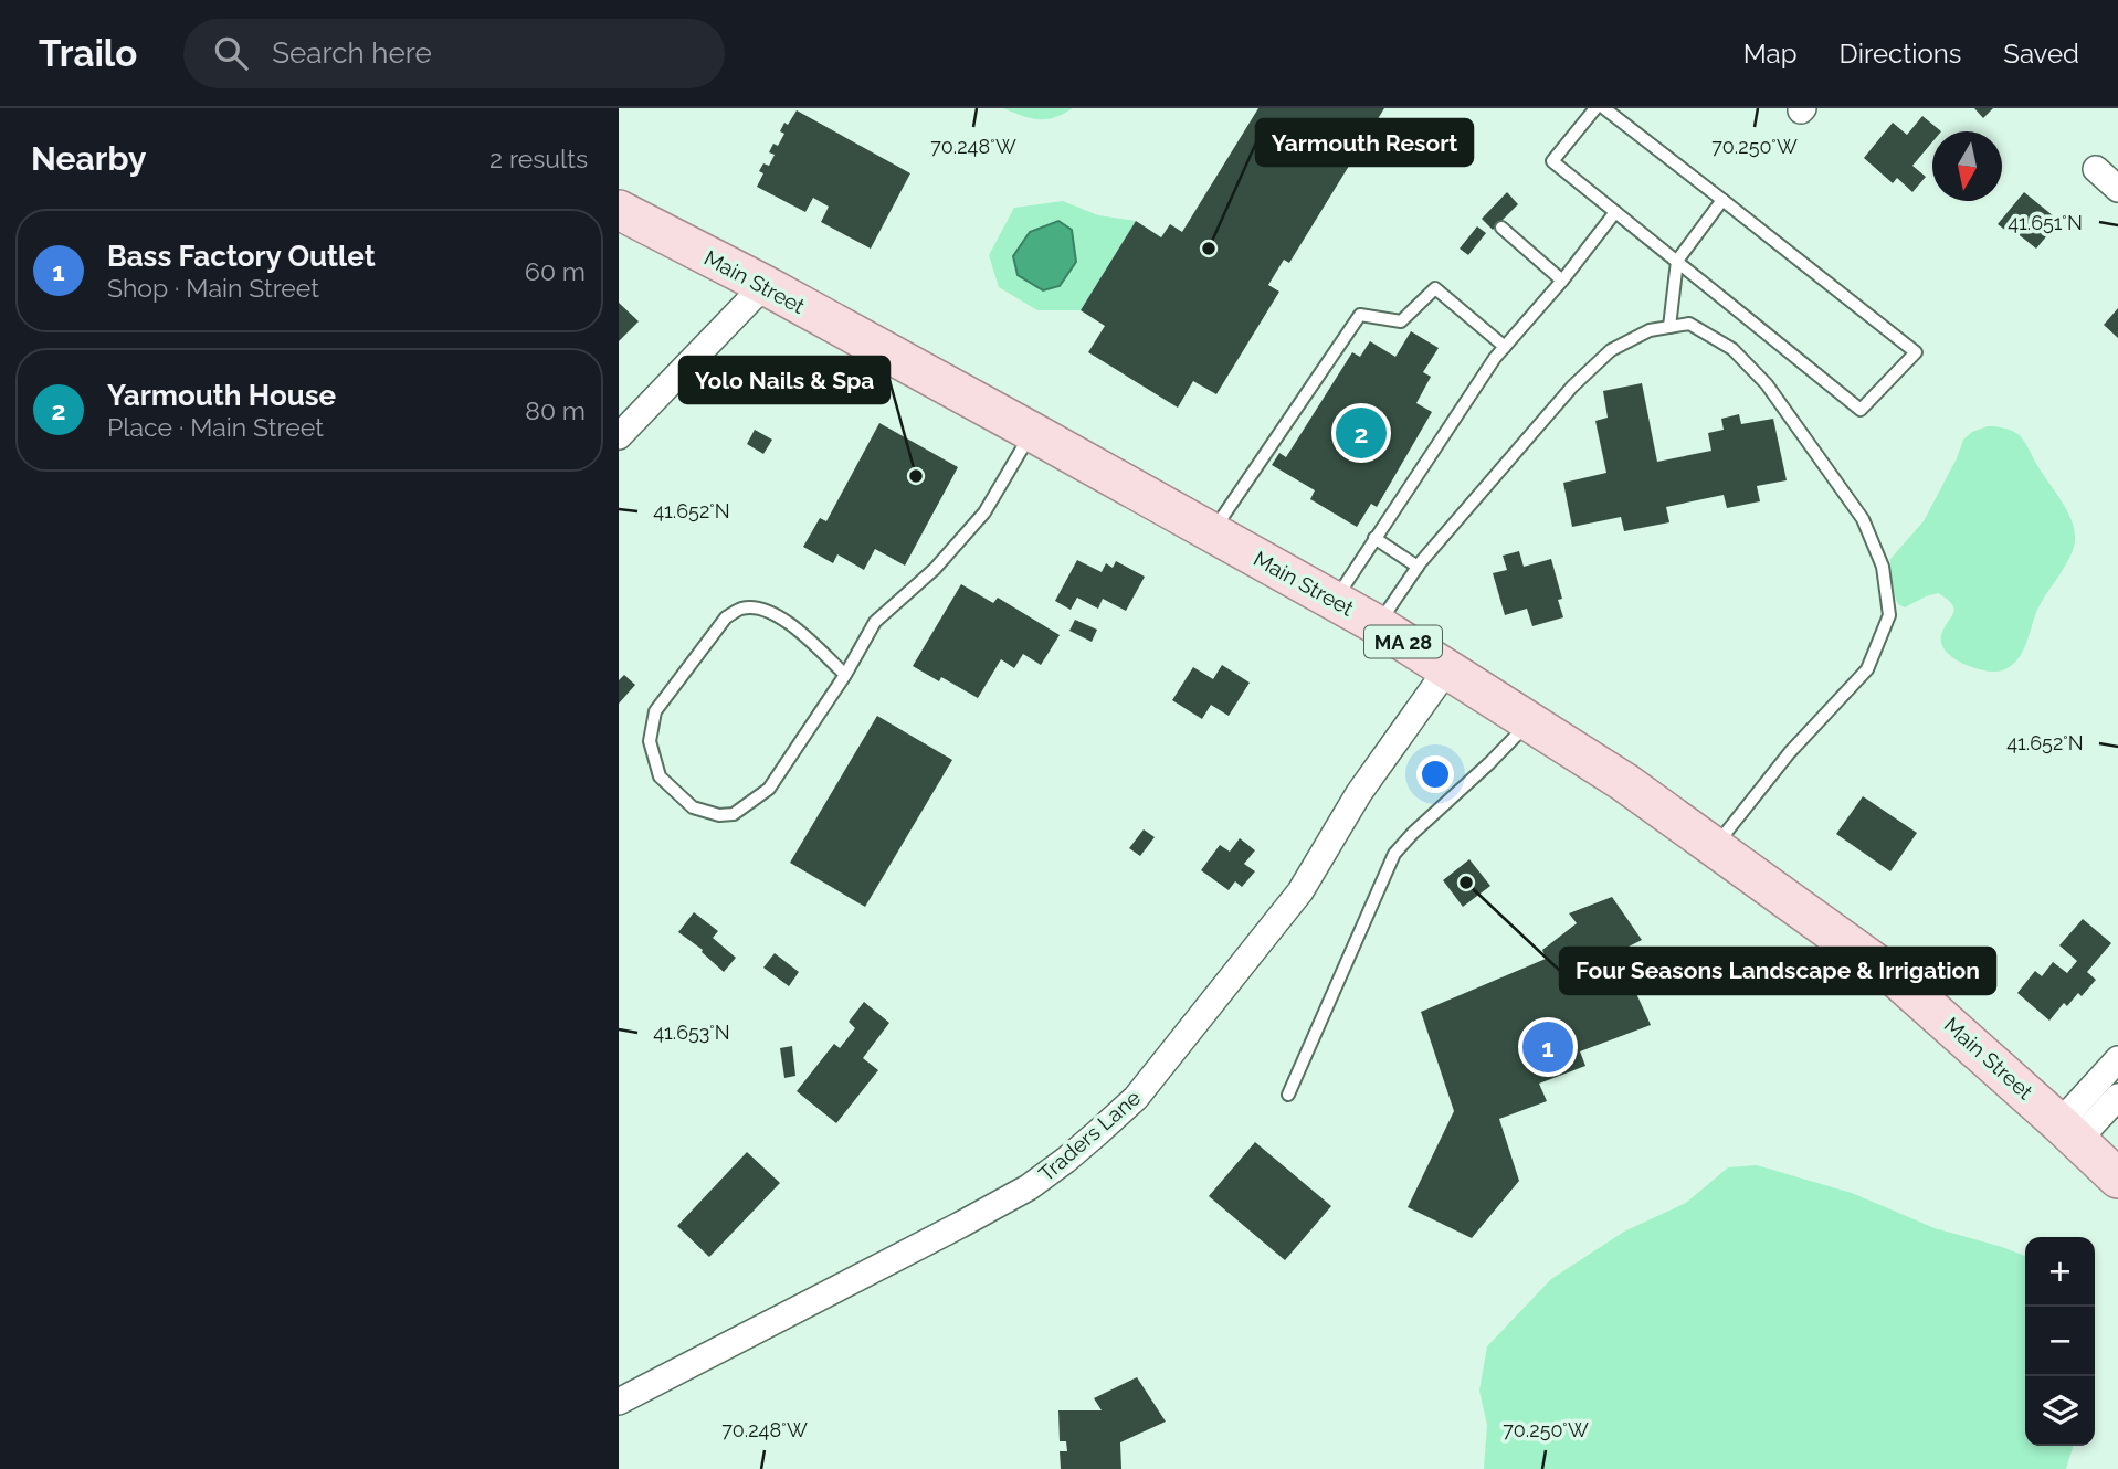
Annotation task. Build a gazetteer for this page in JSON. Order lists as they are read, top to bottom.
{
  "streets": {
    "main road": ["Main Street", "MA 28"],
    "street": ["Traders Lane"]
  },
  "crossings": [
    ["Main Street", "Traders Lane"]
  ],
  "places": ["Yarmouth Resort", "Yolo Nails & Spa", "Four Seasons Landscape & Irrigation"],
  "north": "bottom",
  "page": {
    "header": "Trailo",
    "search": "Search here",
    "nav": ["Map", "Directions", "Saved"],
    "heading": ["Nearby", "2 results"],
    "list": [
      {
        "mark": "1",
        "name": "Bass Factory Outlet",
        "note": "Shop · Main Street",
        "value": "60 m"
      },
      {
        "mark": "2",
        "name": "Yarmouth House",
        "note": "Place · Main Street",
        "value": "80 m"
      }
    ],
    "pins": ["2", "1"],
    "map_buttons": ["+", "−"]
  },
  "coordinates": [
    "70.248°W",
    "70.250°W",
    "41.651°N",
    "41.652°N",
    "41.653°N"
  ]
}
